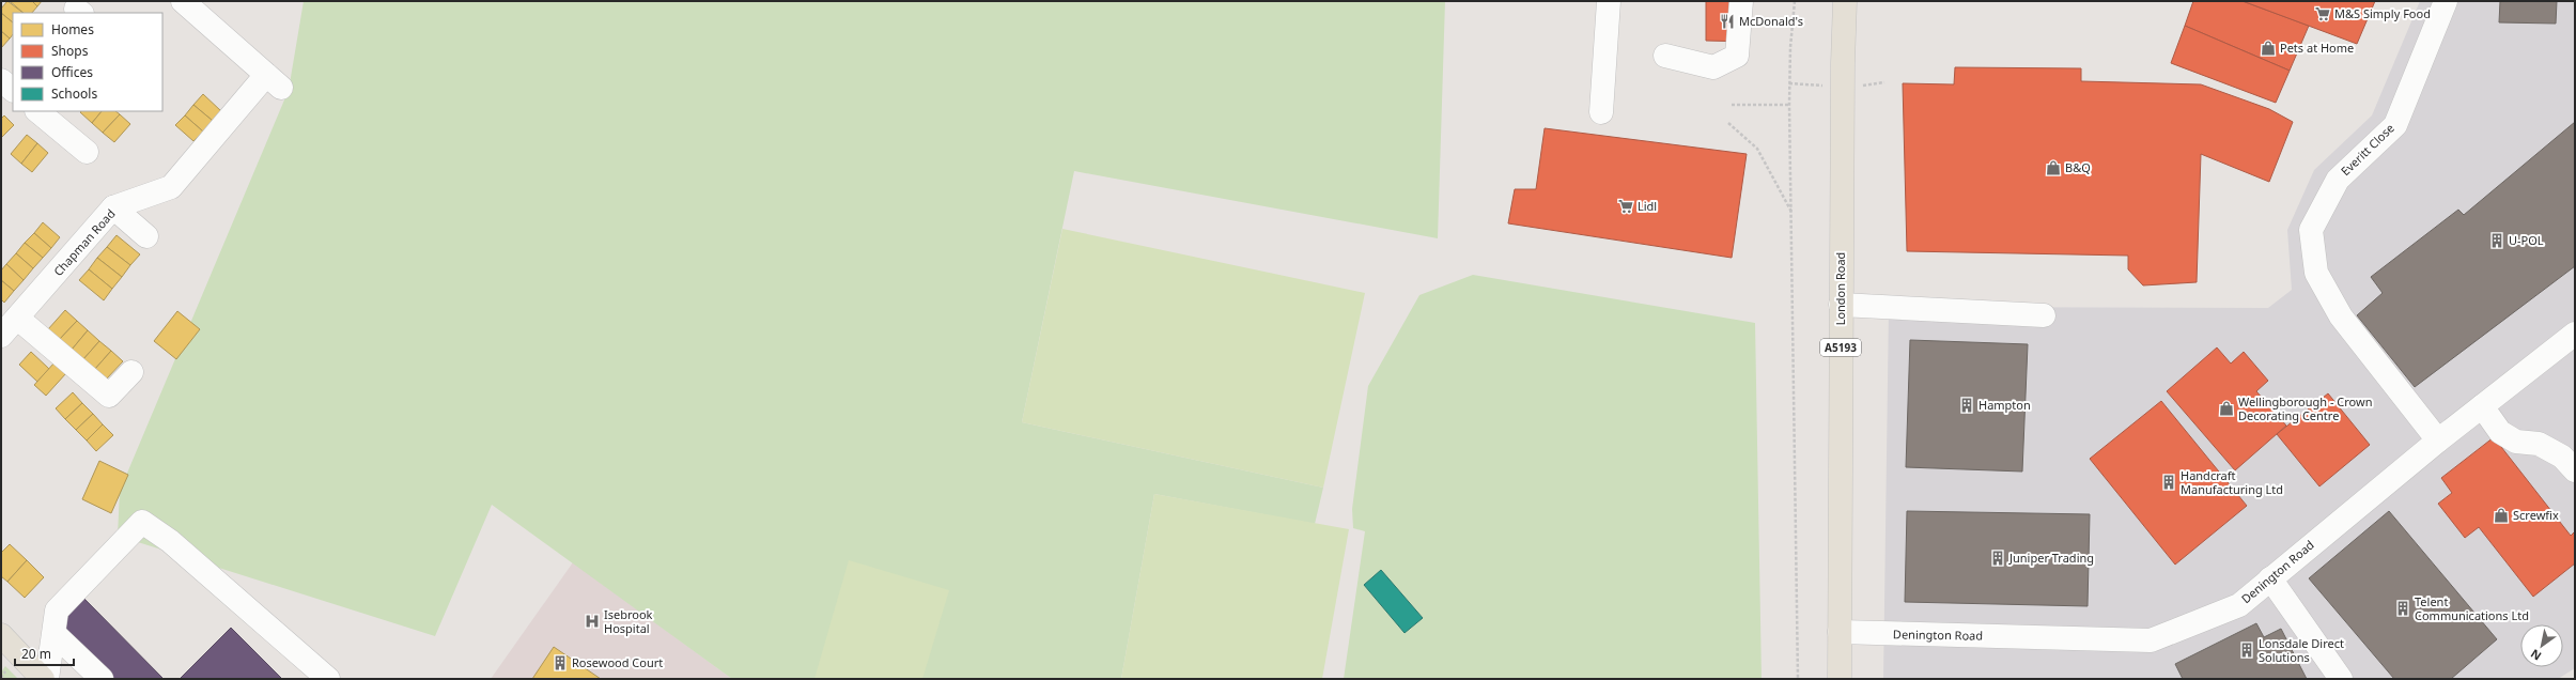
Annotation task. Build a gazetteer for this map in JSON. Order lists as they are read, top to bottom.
{
  "streets": {
    "main road": ["London Road", "A5193"],
    "street": ["Everitt Close", "Chapman Road", "Denington Road"]
  },
  "crossings": [
    ["Everitt Close", "Denington Road"],
    ["London Road", "Denington Road"]
  ],
  "places": {
    "supermarket": ["M&S Simply Food", "Lidl"],
    "restaurant": ["McDonald's"],
    "shop": [
      "Pets at Home",
      "B&Q",
      "Wellingborough - Crown Decorating Centre",
      "Screwfix"
    ],
    "building": [
      "U-POL",
      "Hampton",
      "Handcraft Manufacturing Ltd",
      "Juniper Trading",
      "Telent Communications Ltd",
      "Lonsdale Direct Solutions",
      "Rosewood Court"
    ],
    "hospital": ["Isebrook Hospital"]
  },
  "legend": [
    "Homes",
    "Shops",
    "Offices",
    "Schools"
  ],
  "scale_bar": "20 m",
  "north": "bottom left"
}
